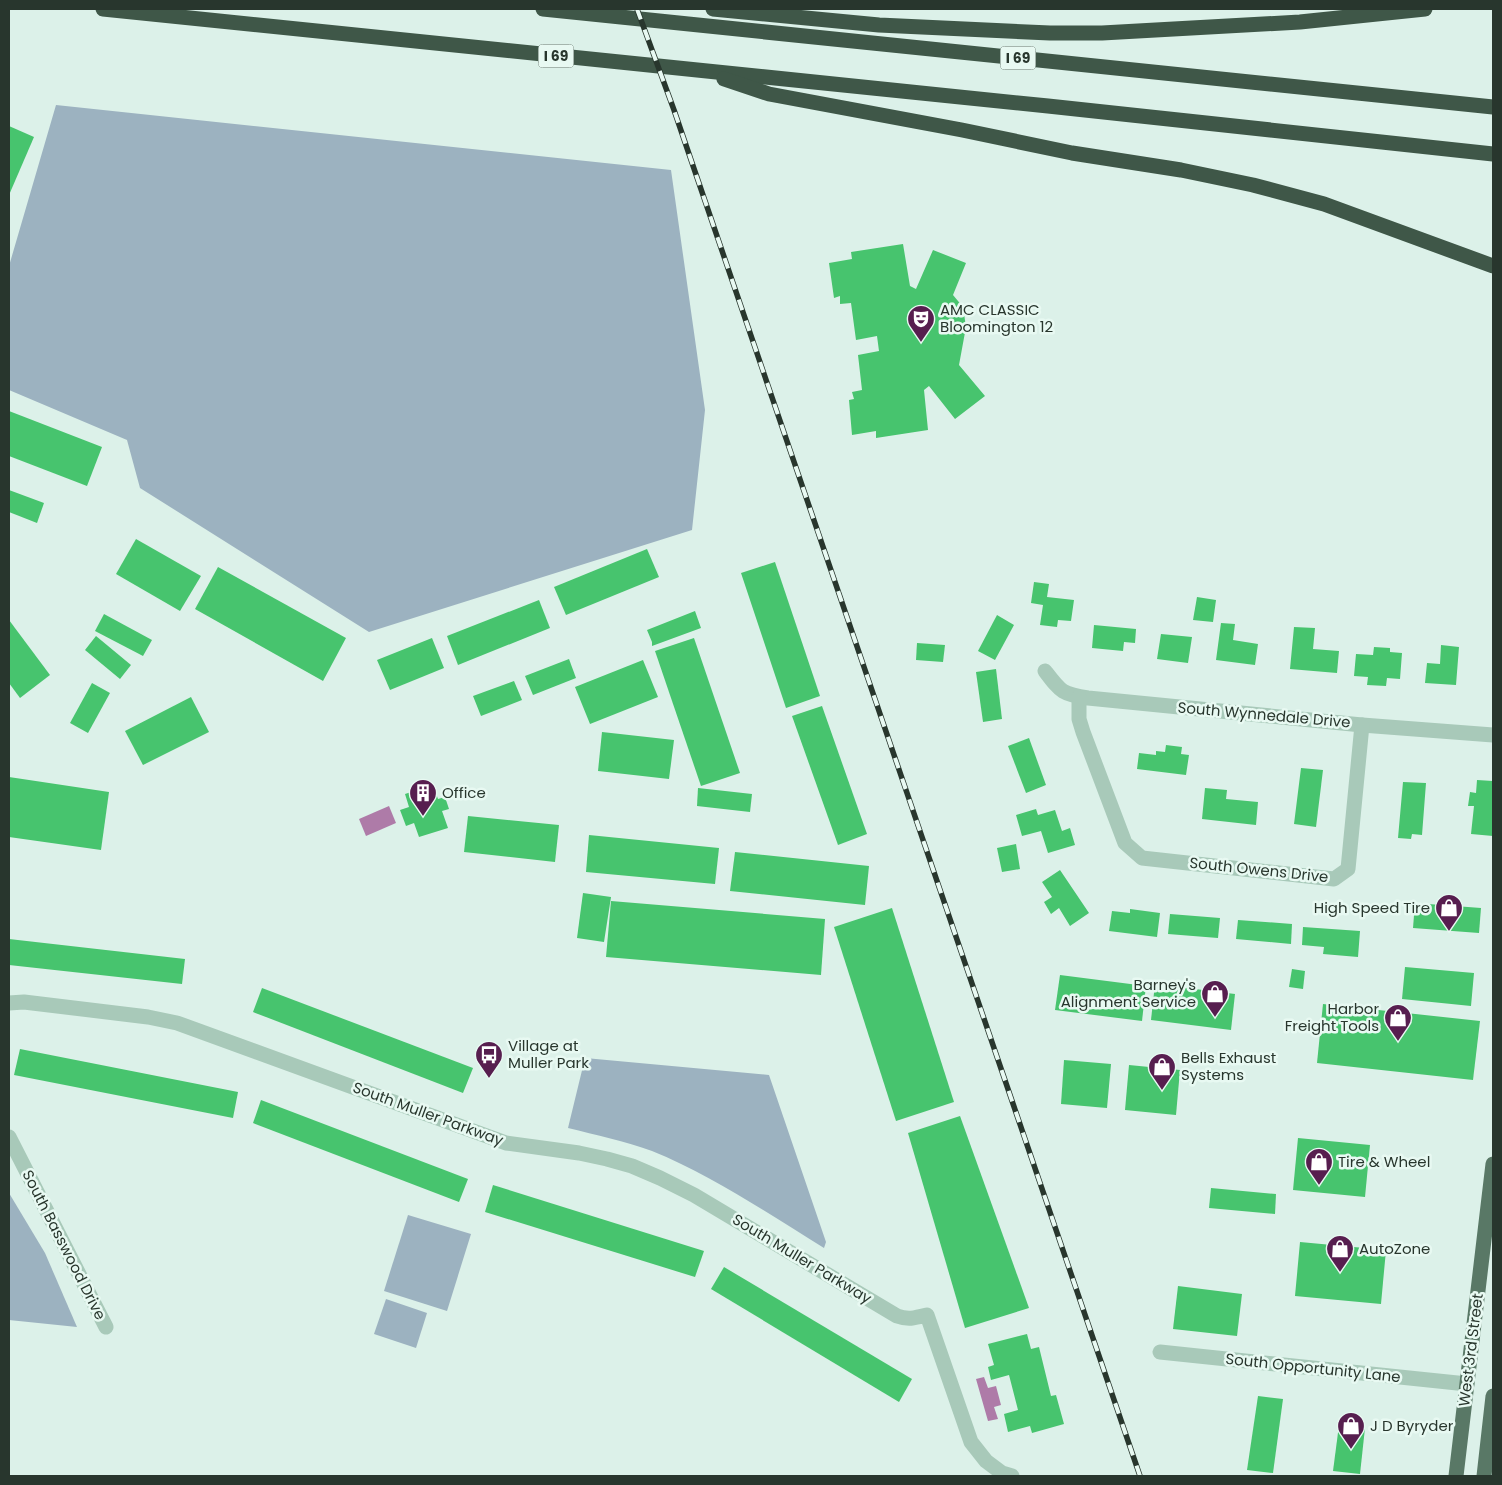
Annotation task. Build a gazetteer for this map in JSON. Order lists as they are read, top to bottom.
{
  "streets": {
    "highway": ["I 69"],
    "main road": ["West 3rd Street"],
    "street": [
      "South Wynnedale Drive",
      "South Owens Drive",
      "South Muller Parkway",
      "South Basswood Drive",
      "South Opportunity Lane"
    ]
  },
  "crossings": [
    ["South Wynnedale Drive", "South Owens Drive"],
    ["West 3rd Street", "South Opportunity Lane"]
  ],
  "places": {
    "theatre": ["AMC CLASSIC Bloomington 12"],
    "building": ["Office"],
    "shop": [
      "High Speed Tire",
      "Barney's Alignment Service",
      "Harbor Freight Tools",
      "Bells Exhaust Systems",
      "Tire & Wheel",
      "AutoZone",
      "J D Byryder"
    ],
    "bus stop": ["Village at Muller Park"]
  }
}
